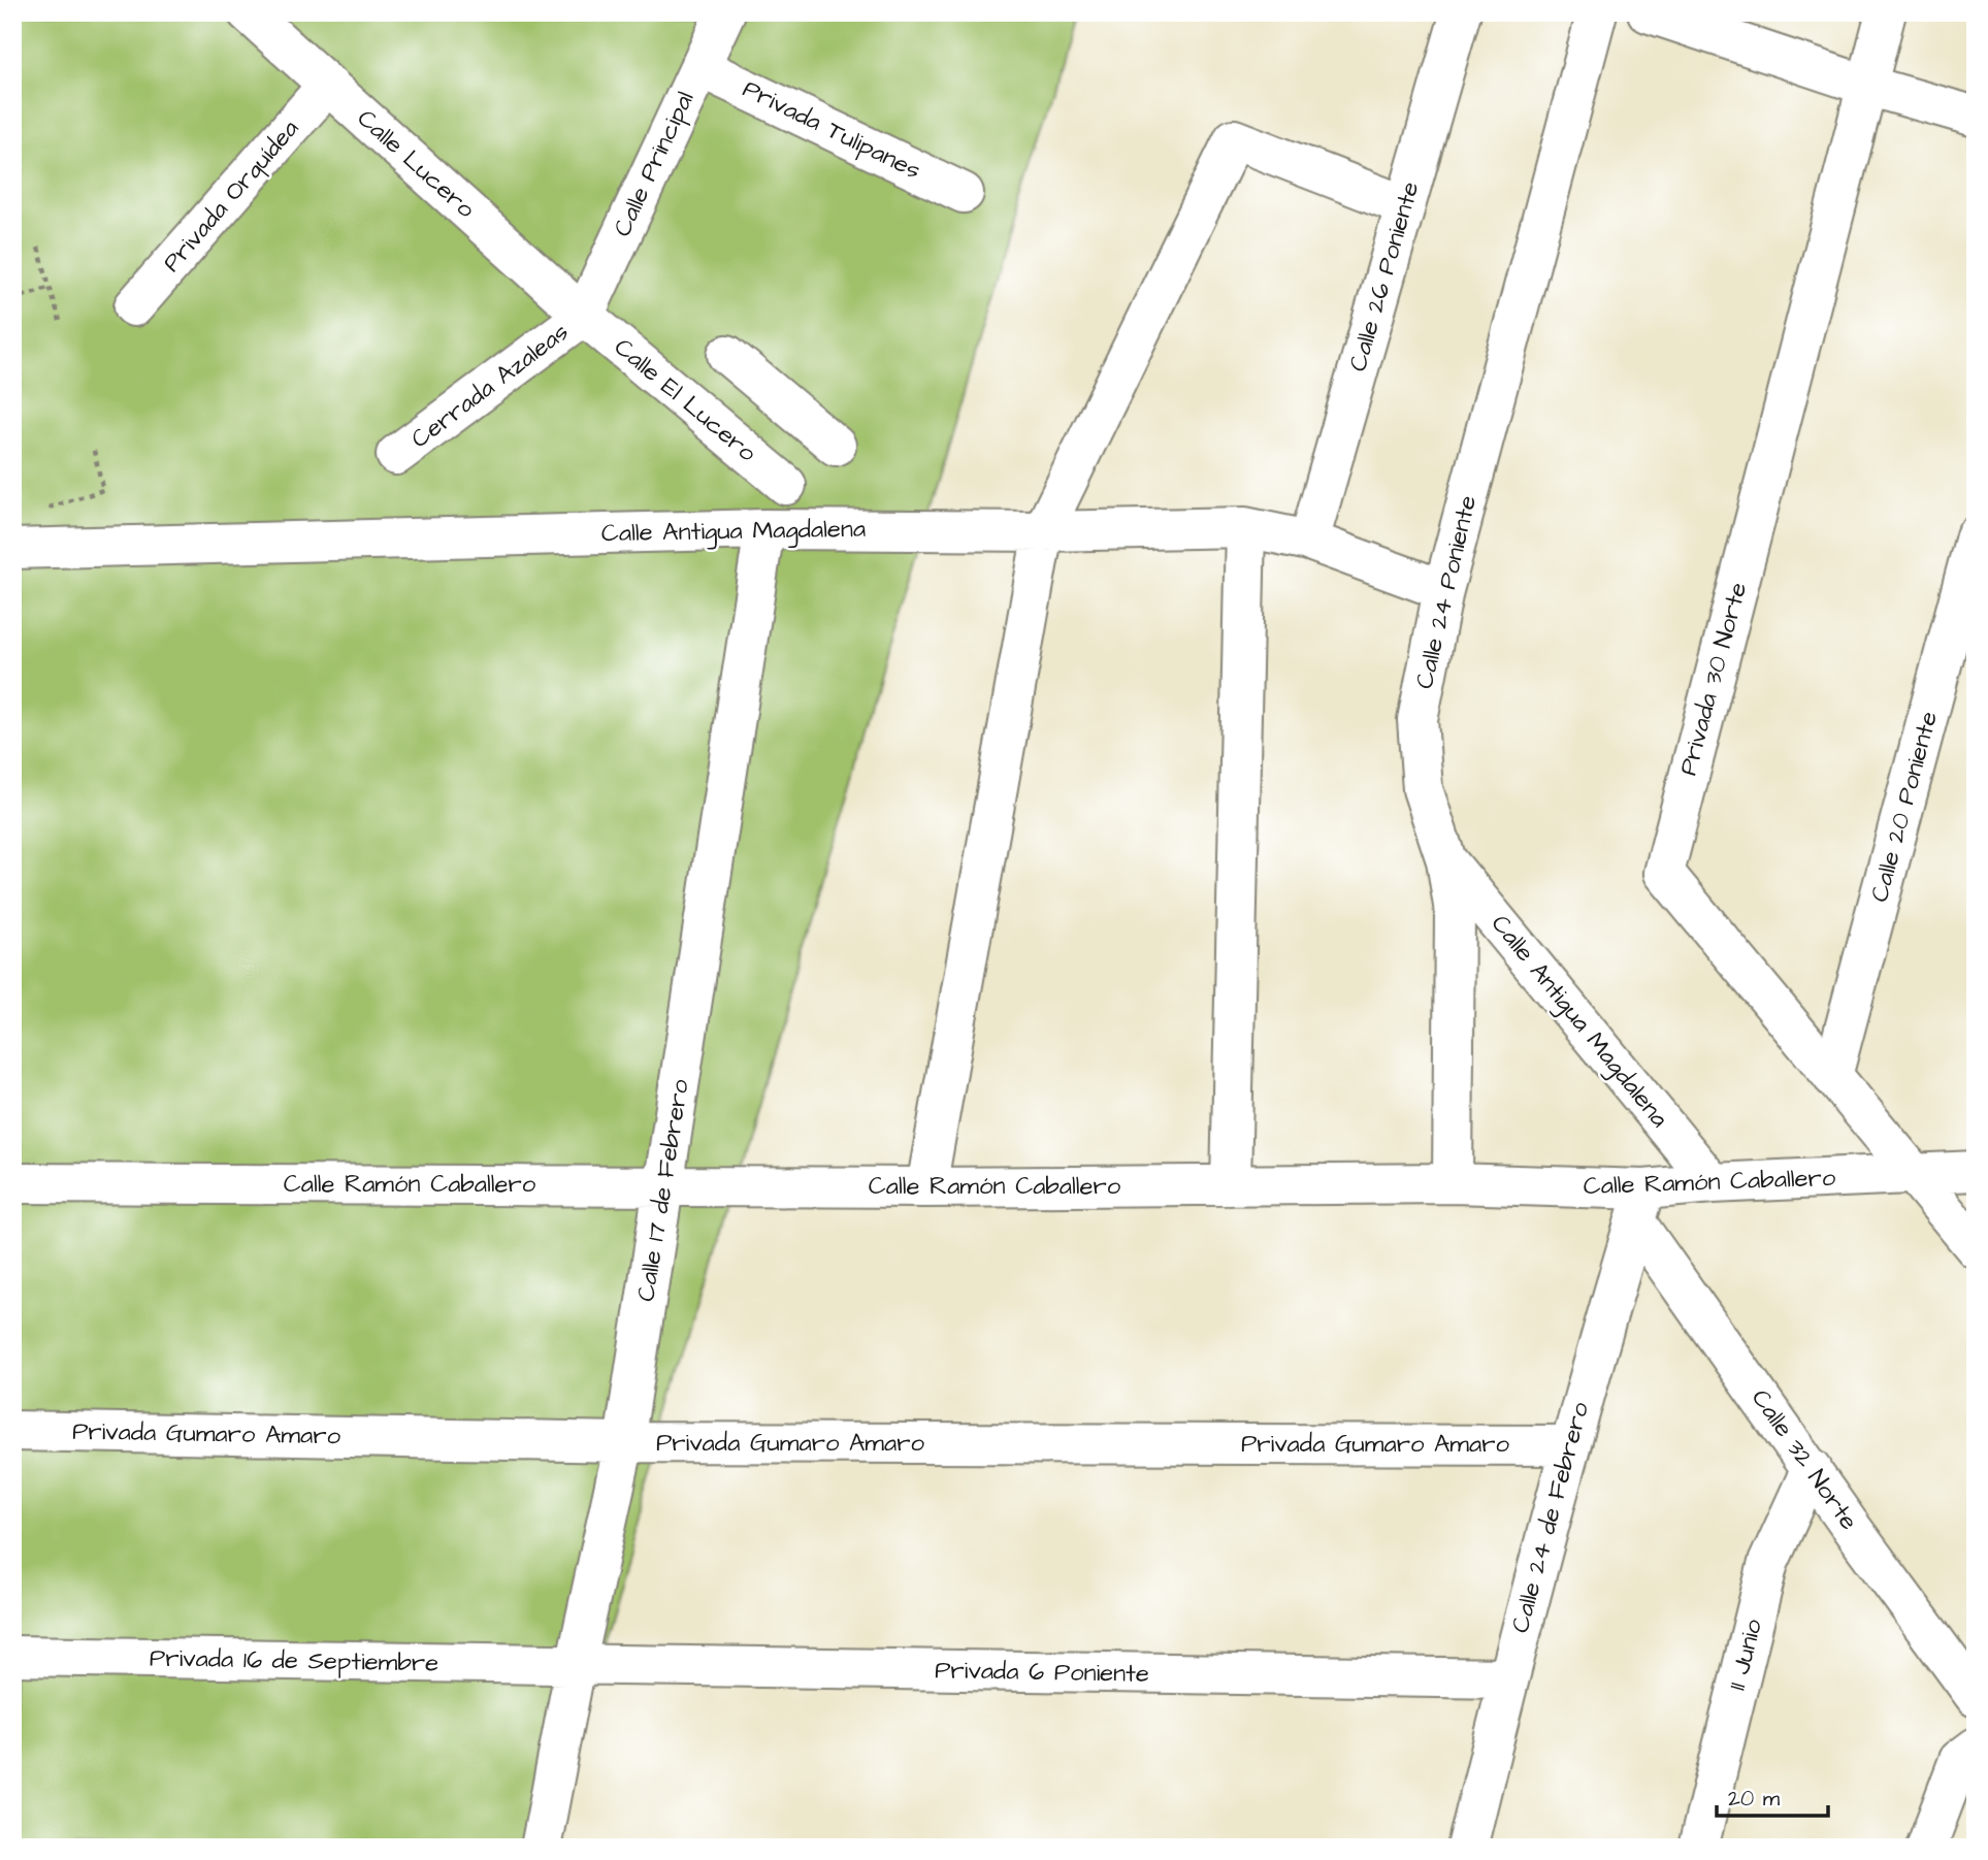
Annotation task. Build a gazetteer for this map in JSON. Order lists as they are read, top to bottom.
{
  "streets": {
    "street": [
      "Privada Tulipanes",
      "Calle Lucero",
      "Calle Principal",
      "Privada Orquídea",
      "Calle 26 Poniente",
      "Cerrada Azaleas",
      "Calle El Lucero",
      "Calle Antigua Magdalena",
      "Calle 24 Poniente",
      "Privada 30 Norte",
      "Calle 20 Poniente",
      "Calle Ramón Caballero",
      "Calle 17 de Febrero",
      "Privada Gumaro Amaro",
      "Calle 32 Norte",
      "Calle 24 de Febrero",
      "11 Junio",
      "Privada 16 de Septiembre",
      "Privada 6 Poniente"
    ]
  },
  "crossings": [
    ["Privada Tulipanes", "Calle Principal"],
    ["Calle Lucero", "Calle Principal"],
    ["Calle Lucero", "Privada Orquídea"],
    ["Calle Lucero", "Cerrada Azaleas"],
    ["Calle Lucero", "Calle El Lucero"],
    ["Calle Principal", "Cerrada Azaleas"],
    ["Calle Principal", "Calle El Lucero"],
    ["Calle 26 Poniente", "Calle Antigua Magdalena"],
    ["Cerrada Azaleas", "Calle El Lucero"],
    ["Calle Antigua Magdalena", "Calle 24 Poniente"],
    ["Calle Antigua Magdalena", "Calle Ramón Caballero"],
    ["Calle Antigua Magdalena", "Calle 17 de Febrero"],
    ["Calle 24 Poniente", "Calle Ramón Caballero"],
    ["Privada 30 Norte", "Calle 20 Poniente"],
    ["Privada 30 Norte", "Calle Ramón Caballero"],
    ["Calle Ramón Caballero", "Calle 17 de Febrero"],
    ["Calle Ramón Caballero", "Calle 32 Norte"],
    ["Calle Ramón Caballero", "Calle 24 de Febrero"],
    ["Calle 17 de Febrero", "Privada Gumaro Amaro"],
    ["Calle 17 de Febrero", "Privada 16 de Septiembre"],
    ["Calle 17 de Febrero", "Privada 6 Poniente"],
    ["Privada Gumaro Amaro", "Calle 24 de Febrero"],
    ["Calle 32 Norte", "Calle 24 de Febrero"],
    ["Calle 32 Norte", "11 Junio"],
    ["Calle 24 de Febrero", "Privada 6 Poniente"],
    ["Privada 16 de Septiembre", "Privada 6 Poniente"]
  ],
  "scale_bar": "20 m"
}
